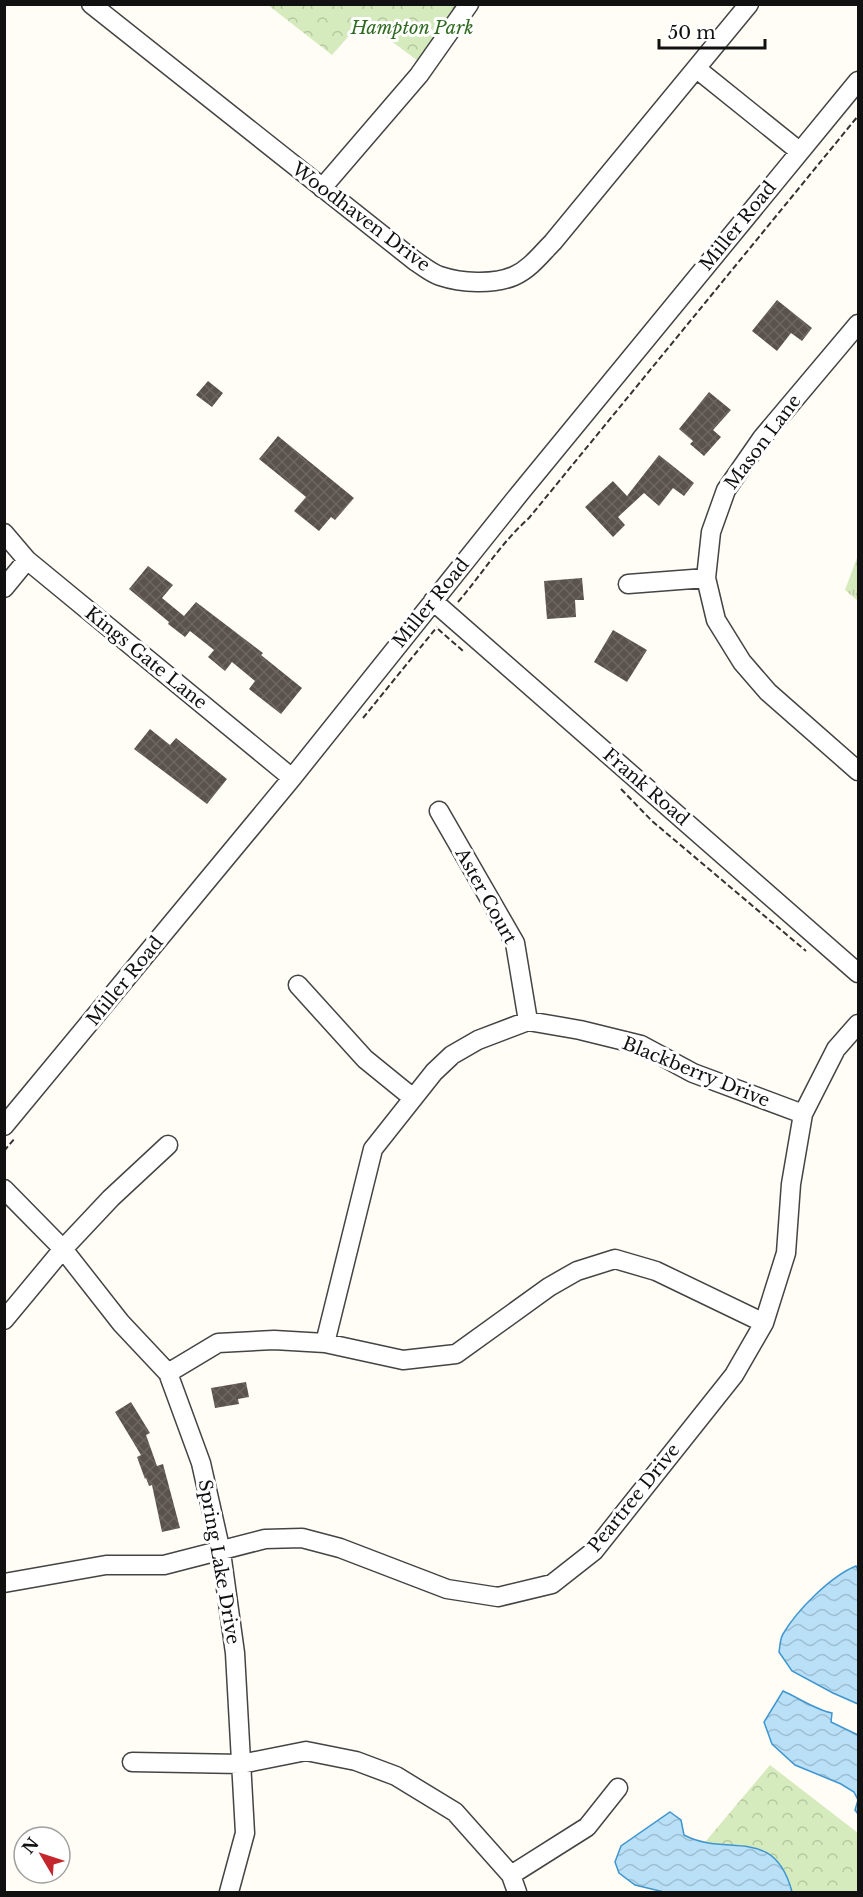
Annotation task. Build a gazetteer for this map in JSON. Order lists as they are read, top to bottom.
{
  "streets": {
    "street": [
      "Woodhaven Drive",
      "Miller Road",
      "Mason Lane",
      "Kings Gate Lane",
      "Frank Road",
      "Aster Court",
      "Blackberry Drive",
      "Peartree Drive",
      "Spring Lake Drive"
    ]
  },
  "crossings": [
    ["Miller Road", "Kings Gate Lane"],
    ["Miller Road", "Frank Road"],
    ["Aster Court", "Blackberry Drive"],
    ["Blackberry Drive", "Peartree Drive"],
    ["Peartree Drive", "Spring Lake Drive"]
  ],
  "parks": ["Hampton Park"],
  "scale_bar": "50 m",
  "north": "top left"
}
